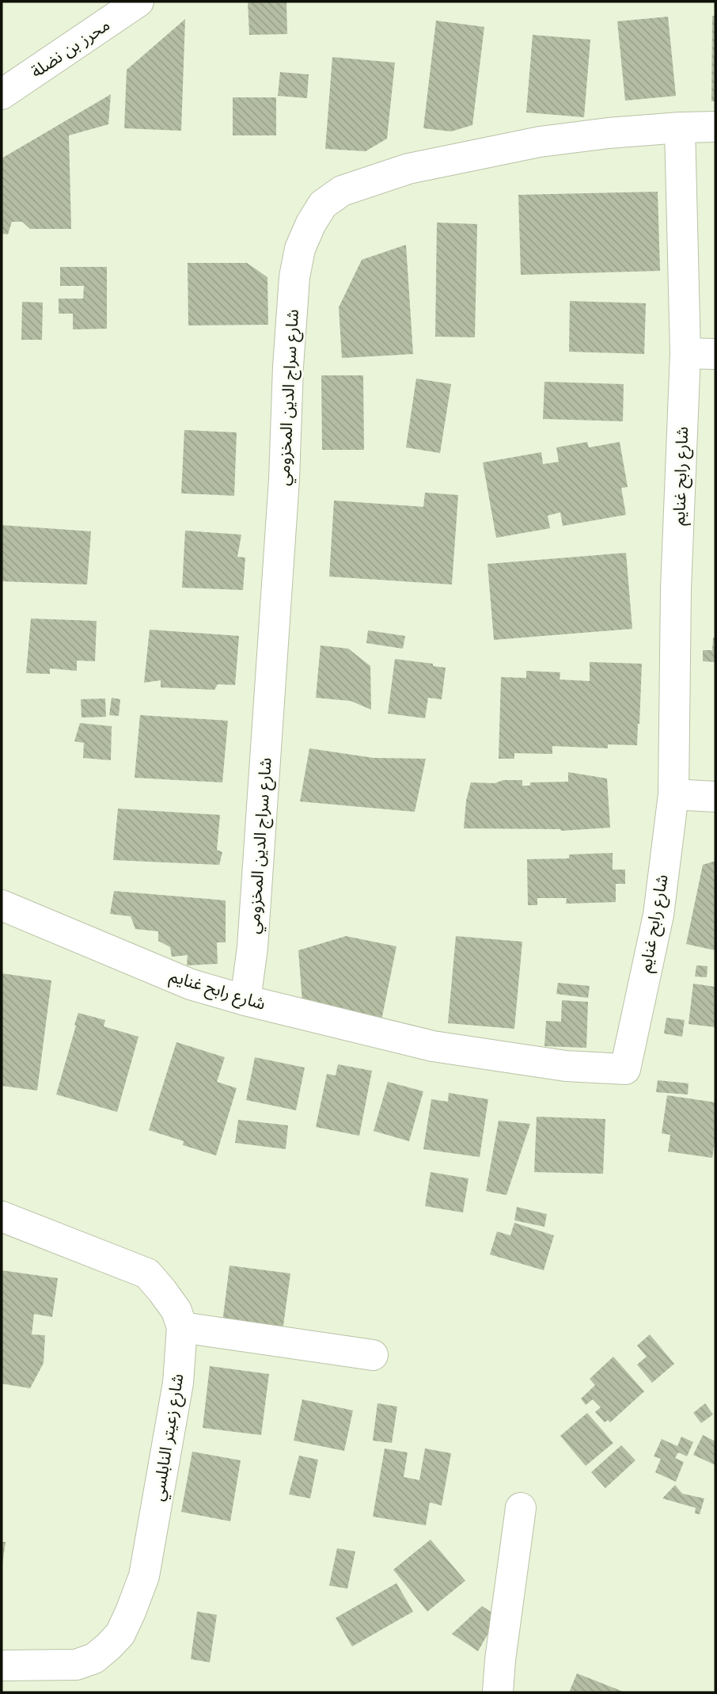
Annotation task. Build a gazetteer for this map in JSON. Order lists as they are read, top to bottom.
{
  "streets": {
    "street": [
      "محرز بن نضلة",
      "شارع سراج الدين المخزومي",
      "شارع رابح غنايم",
      "شارع زعيتر النابلسي"
    ]
  },
  "crossings": [
    ["شارع سراج الدين المخزومي", "شارع رابح غنايم"]
  ]
}
